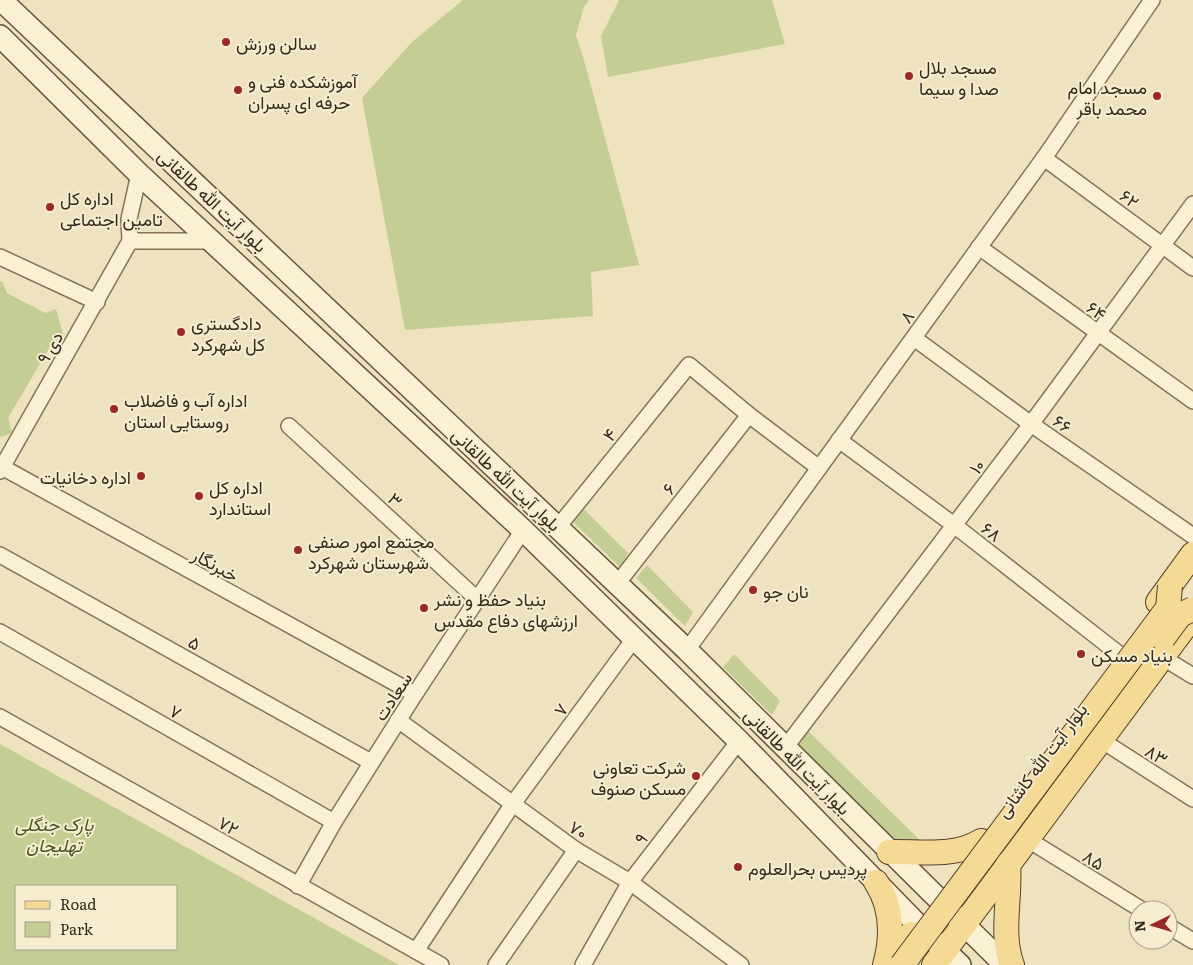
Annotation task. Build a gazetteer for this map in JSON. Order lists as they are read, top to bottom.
{
  "streets": {
    "main road": ["بلوار آیت الله طالقانی", "بلوار آیت الله کاشانی"],
    "street": [
      "۶۲",
      "۶۴",
      "۸",
      "۹ دی",
      "۶۶",
      "۴",
      "۱۰",
      "۶",
      "۳",
      "۶۸",
      "خبرنگار",
      "۵",
      "سعادت",
      "۷",
      "۸۳",
      "۷۲",
      "۷۰",
      "۹",
      "۸۵"
    ]
  },
  "crossings": [
    ["۶۲", "۸"],
    ["۶۲", "۱۰"],
    ["بلوار آیت الله طالقانی", "۸"],
    ["بلوار آیت الله طالقانی", "۹ دی"],
    ["بلوار آیت الله طالقانی", "۴"],
    ["بلوار آیت الله طالقانی", "۱۰"],
    ["بلوار آیت الله طالقانی", "۶"],
    ["بلوار آیت الله طالقانی", "سعادت"],
    ["بلوار آیت الله طالقانی", "۷"],
    ["بلوار آیت الله طالقانی", "بلوار آیت الله کاشانی"],
    ["بلوار آیت الله طالقانی", "۹"],
    ["۶۴", "۸"],
    ["۶۴", "۱۰"],
    ["۸", "۶۶"],
    ["۸", "۶۸"],
    ["۹ دی", "خبرنگار"],
    ["۶۶", "۱۰"],
    ["۴", "۶"],
    ["۱۰", "۶۸"],
    ["۳", "سعادت"],
    ["۶۸", "بلوار آیت الله کاشانی"],
    ["خبرنگار", "سعادت"],
    ["۵", "سعادت"],
    ["سعادت", "۷"],
    ["سعادت", "۷۲"],
    ["سعادت", "۷۰"],
    ["۷", "۷۲"],
    ["۷", "۷۰"],
    ["۸۳", "بلوار آیت الله کاشانی"],
    ["بلوار آیت الله کاشانی", "۸۵"],
    ["۷۰", "۹"]
  ],
  "parks": ["پارک جنگلی تهلیجان"],
  "places": [
    "سالن ورزش",
    "مسجد بلال صدا و سیما",
    "آموزشکده فنی و حرفه ای پسران",
    "مسجد امام محمد باقر",
    "اداره کل تامین اجتماعی",
    "دادگستری کل شهرکرد",
    "اداره آب و فاضلاب روستایی استان",
    "اداره دخانیات",
    "اداره کل استاندارد",
    "مجتمع امور صنفی شهرستان شهرکرد",
    "نان جو",
    "بنیاد حفظ و نشر ارزشهای دفاع مقدس",
    "بنیاد مسکن",
    "شرکت تعاونی مسکن صنوف",
    "پردیس بحرالعلوم"
  ],
  "legend": ["Road", "Park"],
  "north": "left"
}
